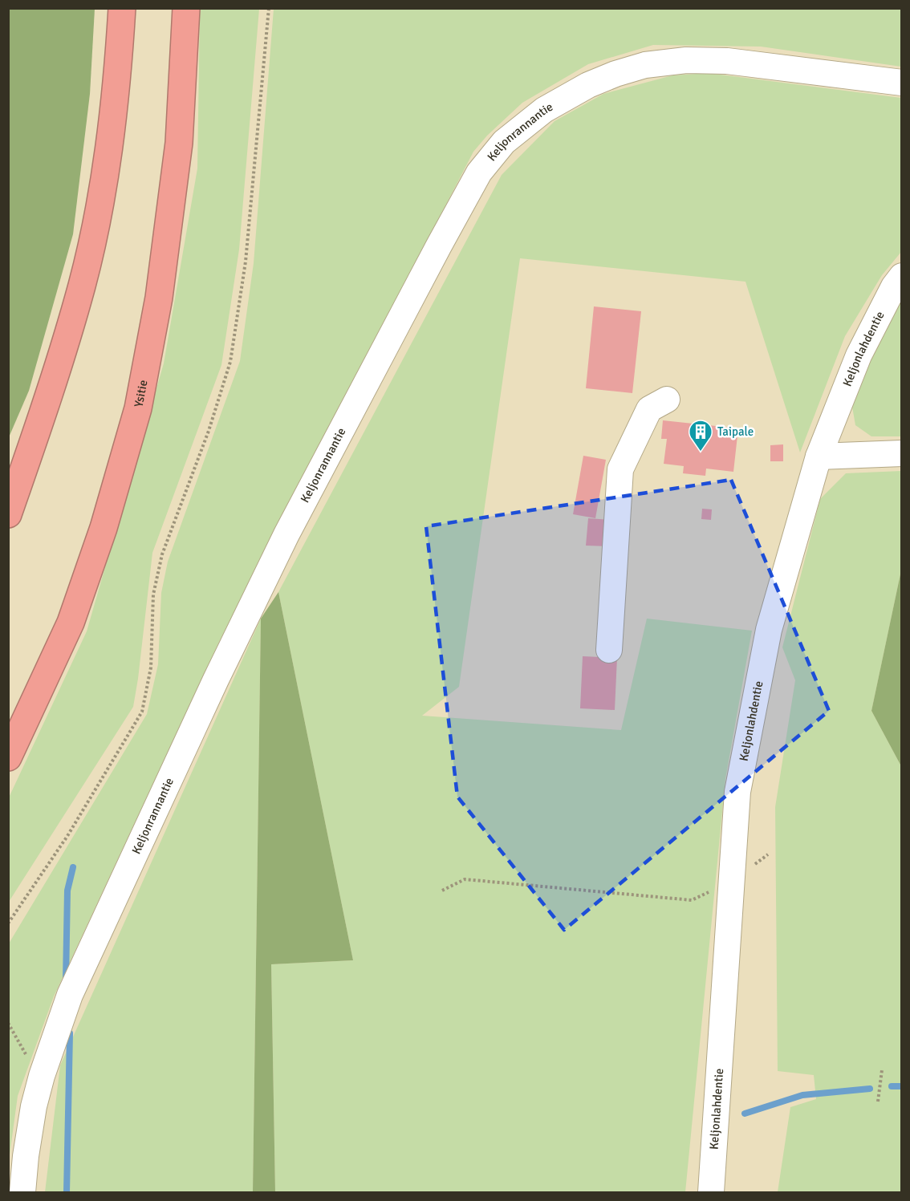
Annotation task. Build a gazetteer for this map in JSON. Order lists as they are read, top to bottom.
{
  "streets": {
    "highway": ["Ysitie"],
    "street": ["Keljonrannantie", "Keljonlahdentie"]
  },
  "places": {
    "building": ["Taipale"]
  }
}
